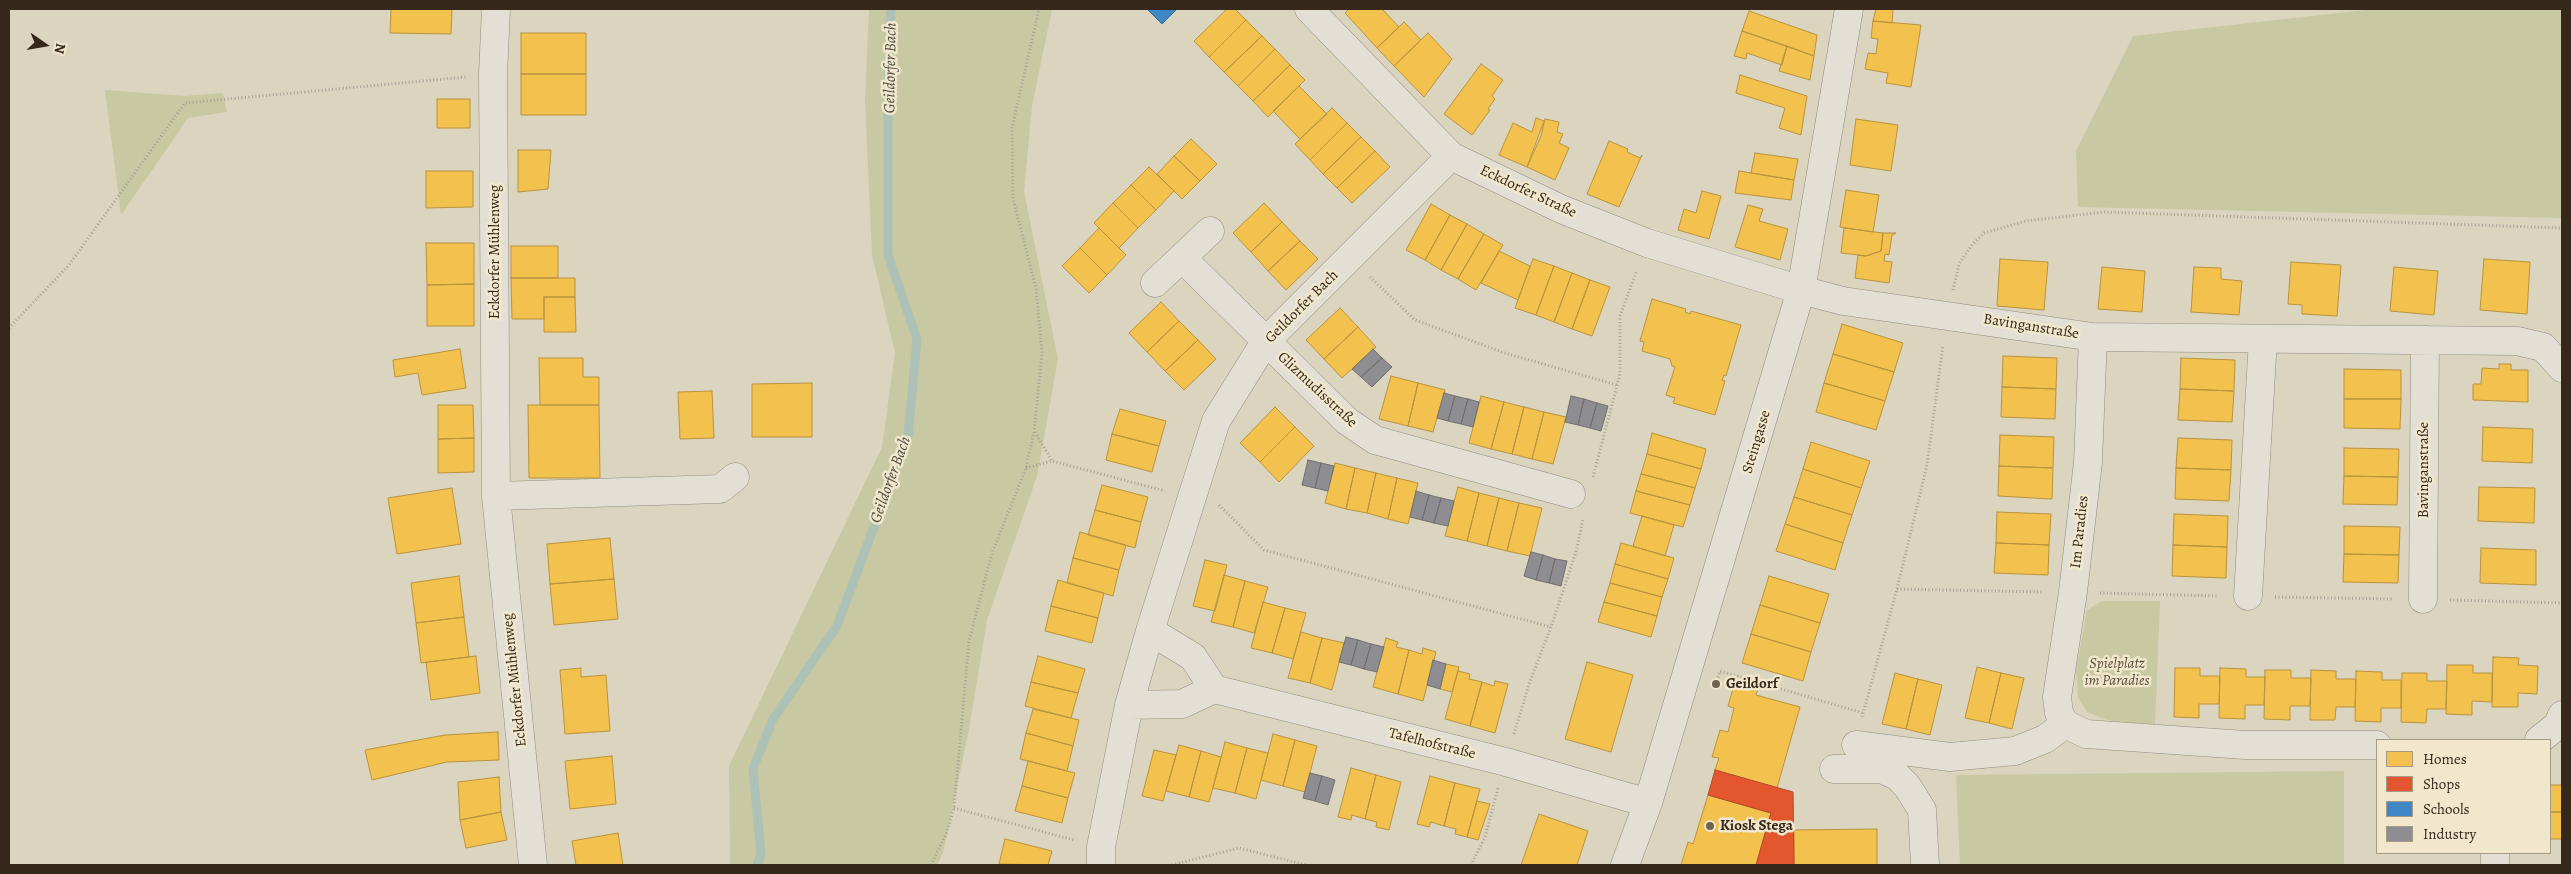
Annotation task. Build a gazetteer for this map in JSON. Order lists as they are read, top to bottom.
{
  "streets": {
    "street": [
      "Eckdorfer Straße",
      "Eckdorfer Mühlenweg",
      "Geildorfer Bach",
      "Bavinganstraße",
      "Glizmudisstraße",
      "Steingasse",
      "Im Paradies",
      "Tafelhofstraße"
    ]
  },
  "crossings": [
    ["Eckdorfer Straße", "Geildorfer Bach"],
    ["Eckdorfer Straße", "Bavinganstraße"],
    ["Eckdorfer Straße", "Steingasse"],
    ["Geildorfer Bach", "Glizmudisstraße"],
    ["Bavinganstraße", "Steingasse"],
    ["Bavinganstraße", "Im Paradies"],
    ["Steingasse", "Tafelhofstraße"]
  ],
  "water": ["Geildorfer Bach"],
  "parks": ["Spielplatz im Paradies"],
  "places": ["Geildorf", "Kiosk Stega"],
  "legend": [
    "Homes",
    "Shops",
    "Schools",
    "Industry"
  ],
  "north": "right"
}
